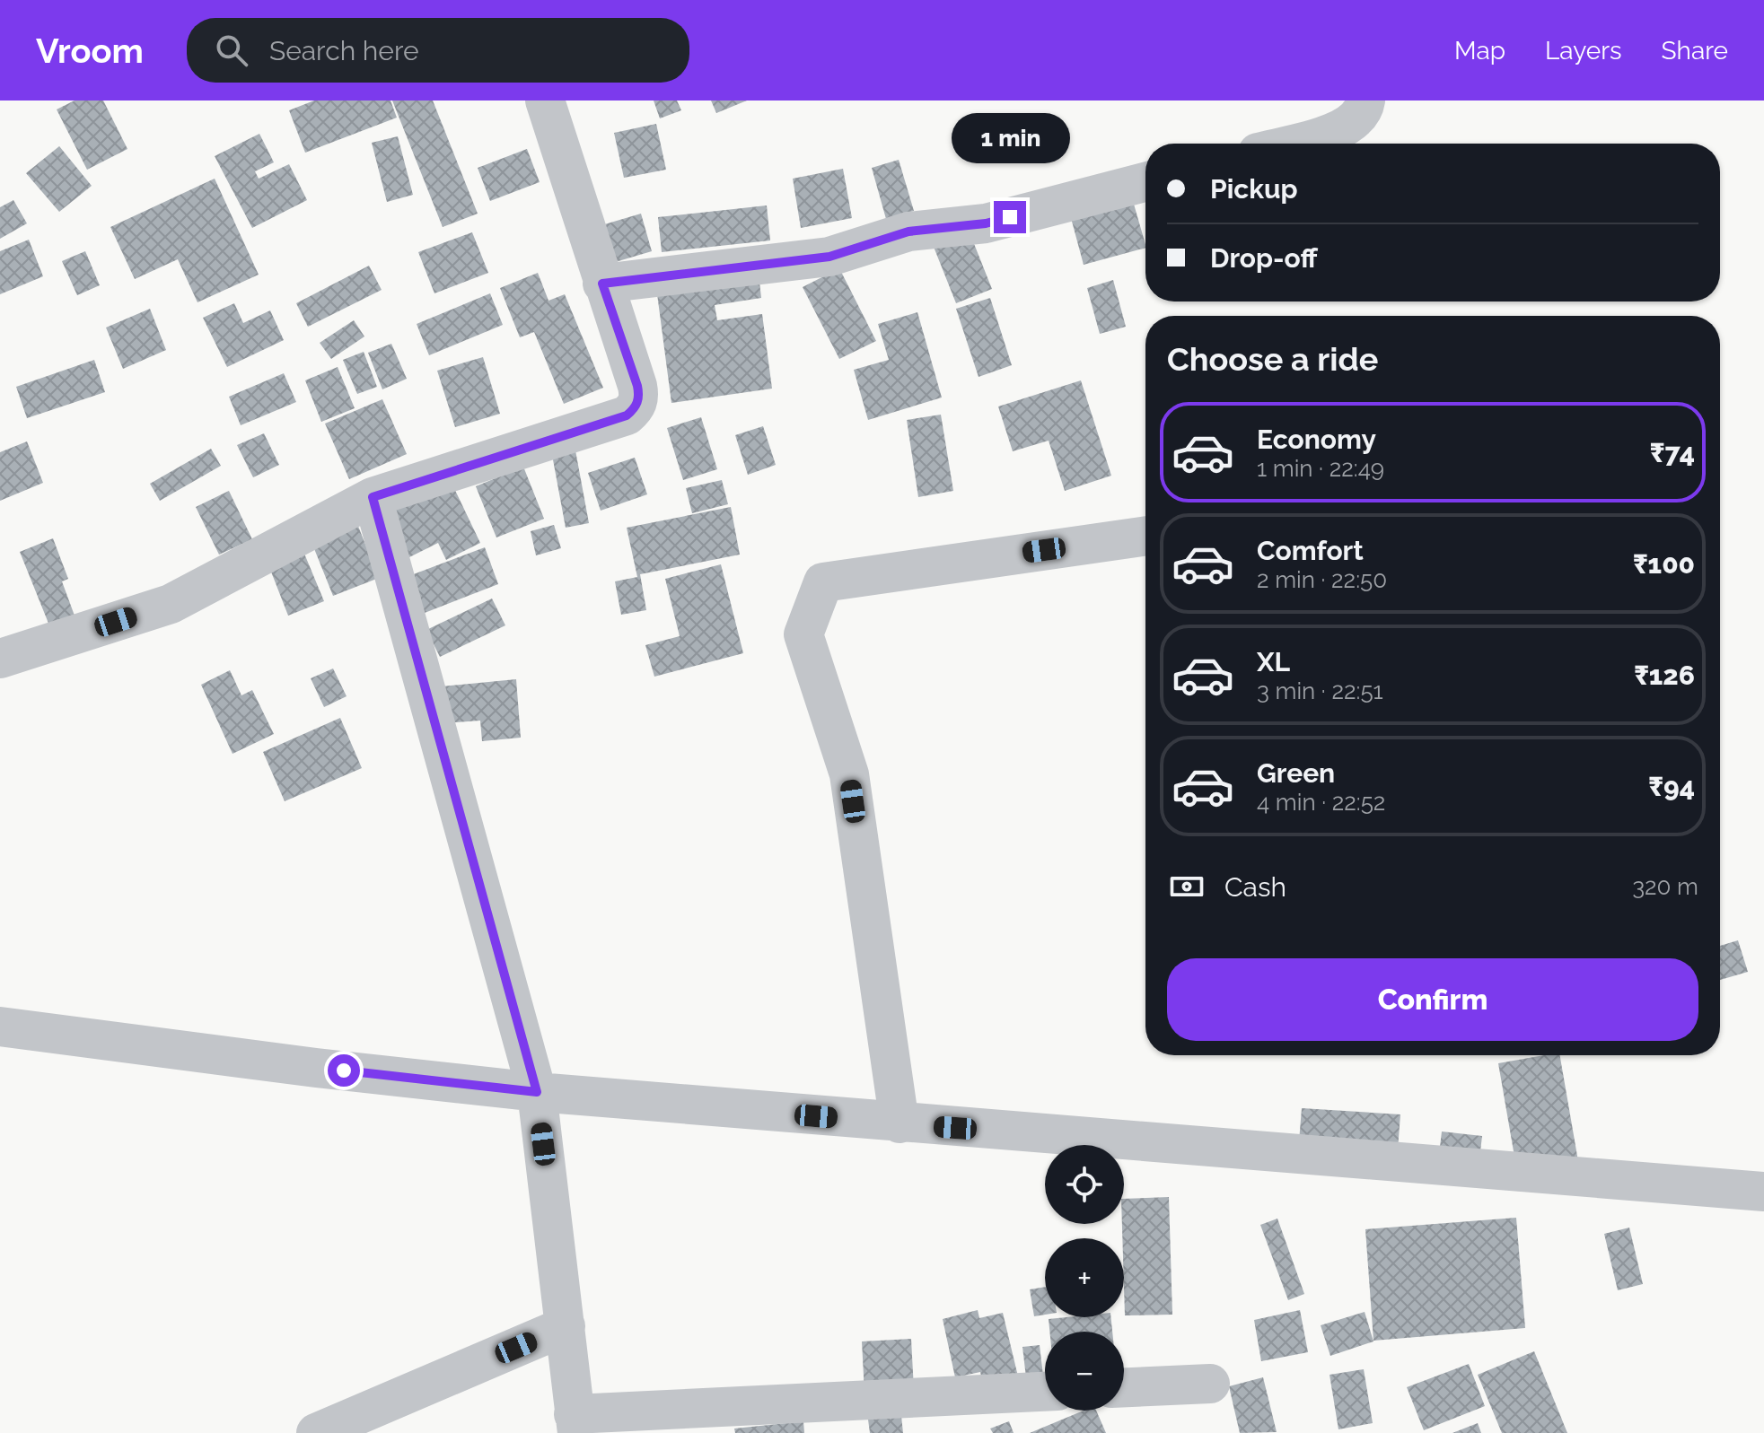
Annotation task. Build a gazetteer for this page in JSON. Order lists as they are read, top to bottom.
{
  "page": {
    "header": "Vroom",
    "search": "Search here",
    "nav": ["Map", "Layers", "Share"],
    "bubble": "1 min",
    "banner": ["Pickup", "Drop-off"],
    "heading": "Choose a ride",
    "list": [
      {
        "name": "Economy",
        "note": "1 min · 22:49",
        "value": "₹74"
      },
      {
        "name": "Comfort",
        "note": "2 min · 22:50",
        "value": "₹100"
      },
      {
        "name": "XL",
        "note": "3 min · 22:51",
        "value": "₹126"
      },
      {
        "name": "Green",
        "note": "4 min · 22:52",
        "value": "₹94"
      }
    ],
    "pay": ["Cash", "320 m"],
    "buttons": "Confirm",
    "map_buttons": ["+", "−"]
  }
}
